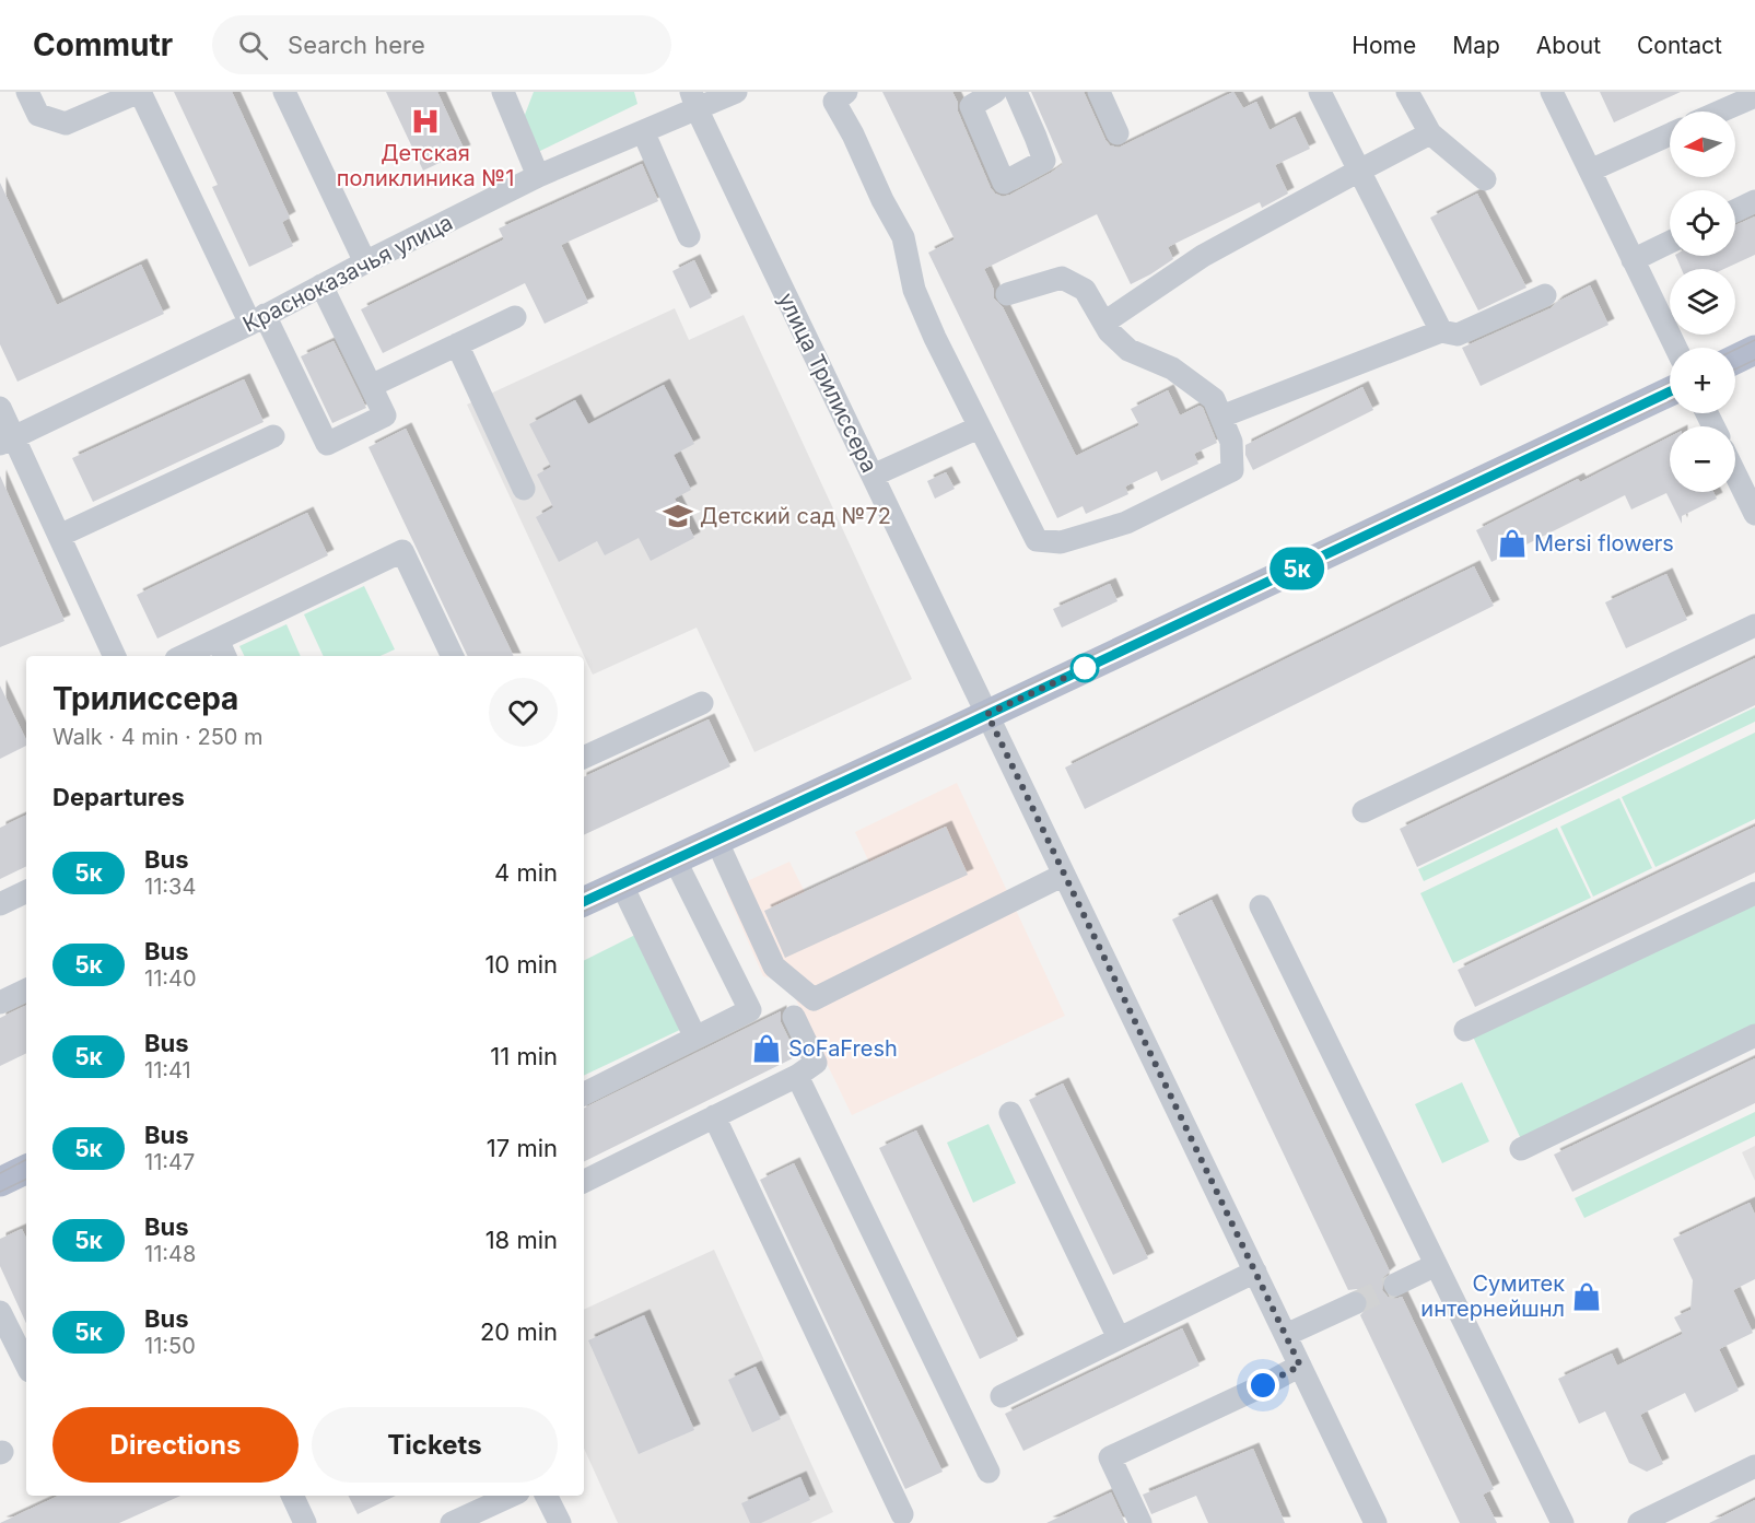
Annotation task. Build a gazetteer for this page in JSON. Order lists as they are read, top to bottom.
{
  "streets": {
    "street": ["Красноказачья улица", "улица Трилиссера"]
  },
  "crossings": [
    ["Красноказачья улица", "улица Трилиссера"]
  ],
  "places": {
    "hospital": ["Детская поликлиника №1"],
    "school or university": ["Детский сад №72"],
    "shop": ["Mersi flowers", "SoFaFresh", "Сумитек интернейшнл"]
  },
  "lines": ["bus line 5к"],
  "north": "left",
  "page": {
    "header": "Commutr",
    "search": "Search here",
    "nav": [
      "Home",
      "Map",
      "About",
      "Contact"
    ],
    "on_map": "5к",
    "map_buttons": ["+", "−"],
    "heading": [
      ["Трилиссера", "Walk · 4 min · 250 m"],
      "Departures"
    ],
    "list": [
      {
        "mark": "5к",
        "name": "Bus",
        "note": "11:34",
        "value": "4 min"
      },
      {
        "mark": "5к",
        "name": "Bus",
        "note": "11:40",
        "value": "10 min"
      },
      {
        "mark": "5к",
        "name": "Bus",
        "note": "11:41",
        "value": "11 min"
      },
      {
        "mark": "5к",
        "name": "Bus",
        "note": "11:47",
        "value": "17 min"
      },
      {
        "mark": "5к",
        "name": "Bus",
        "note": "11:48",
        "value": "18 min"
      },
      {
        "mark": "5к",
        "name": "Bus",
        "note": "11:50",
        "value": "20 min"
      }
    ],
    "buttons": ["Directions", "Tickets"]
  }
}
